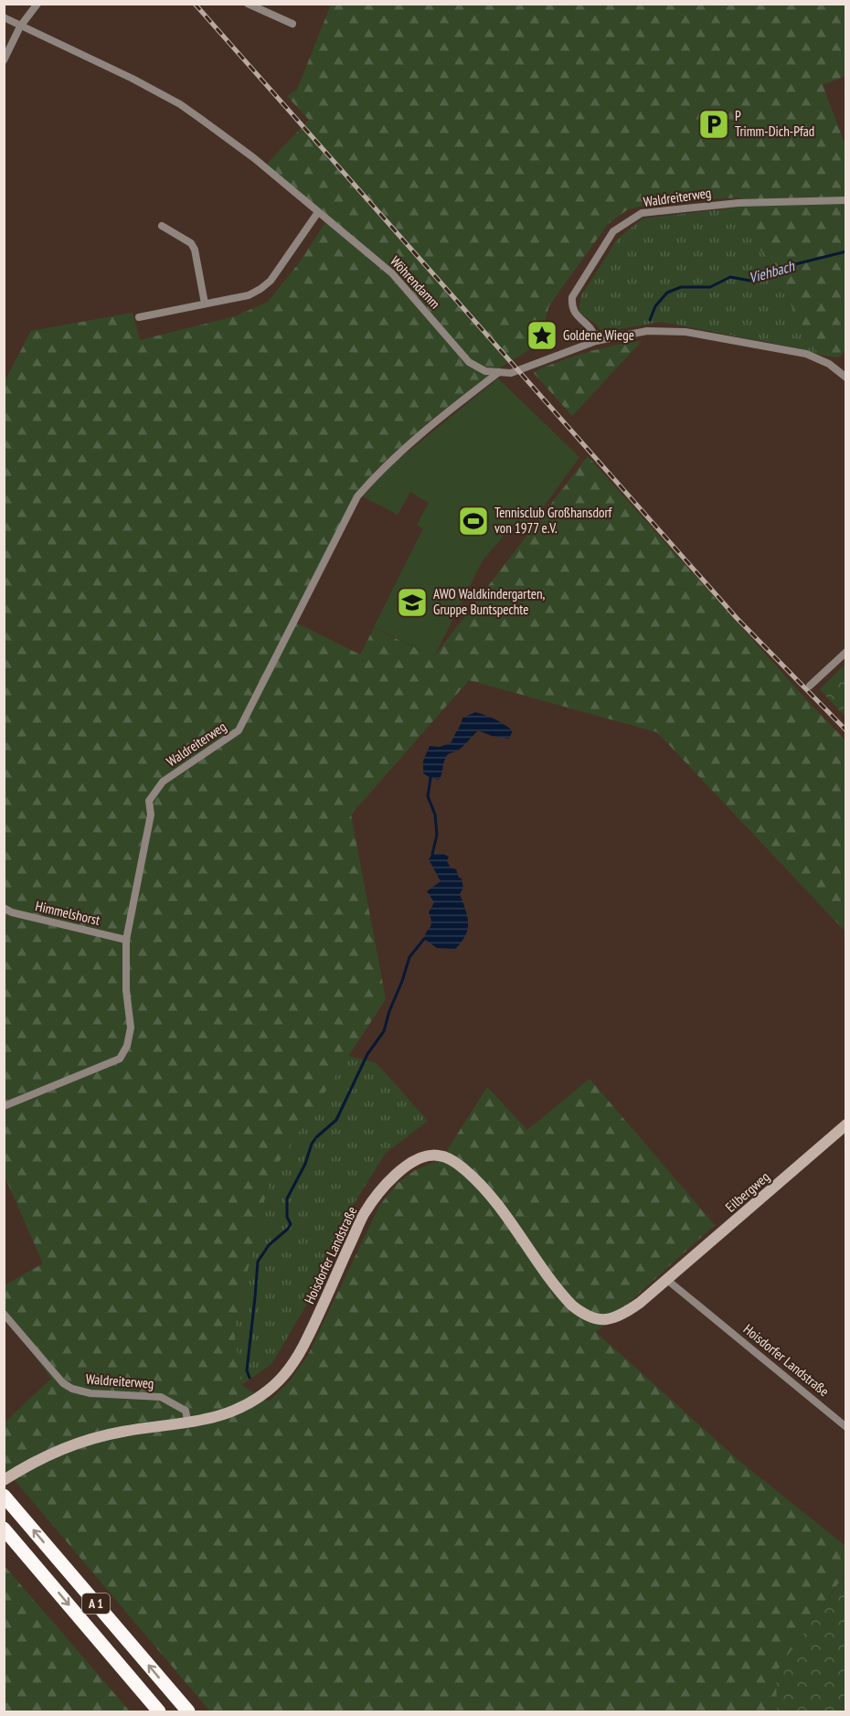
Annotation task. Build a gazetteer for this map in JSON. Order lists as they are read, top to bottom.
{
  "streets": {
    "highway": ["A 1"],
    "main road": ["Eilbergweg", "Hoisdorfer Landstraße"],
    "street": ["Waldreiterweg", "Wöhrendamm", "Himmelshorst"]
  },
  "crossings": [
    ["Waldreiterweg", "Wöhrendamm"],
    ["Waldreiterweg", "Himmelshorst"],
    ["Waldreiterweg", "Hoisdorfer Landstraße"],
    ["Eilbergweg", "Hoisdorfer Landstraße"]
  ],
  "water": ["Viehbach"],
  "places": {
    "parking": ["P Trimm-Dich-Pfad"],
    "place": ["Goldene Wiege"],
    "sports": ["Tennisclub Großhansdorf von 1977 e.V."],
    "school or university": ["AWO Waldkindergarten, Gruppe Buntspechte"]
  }
}
